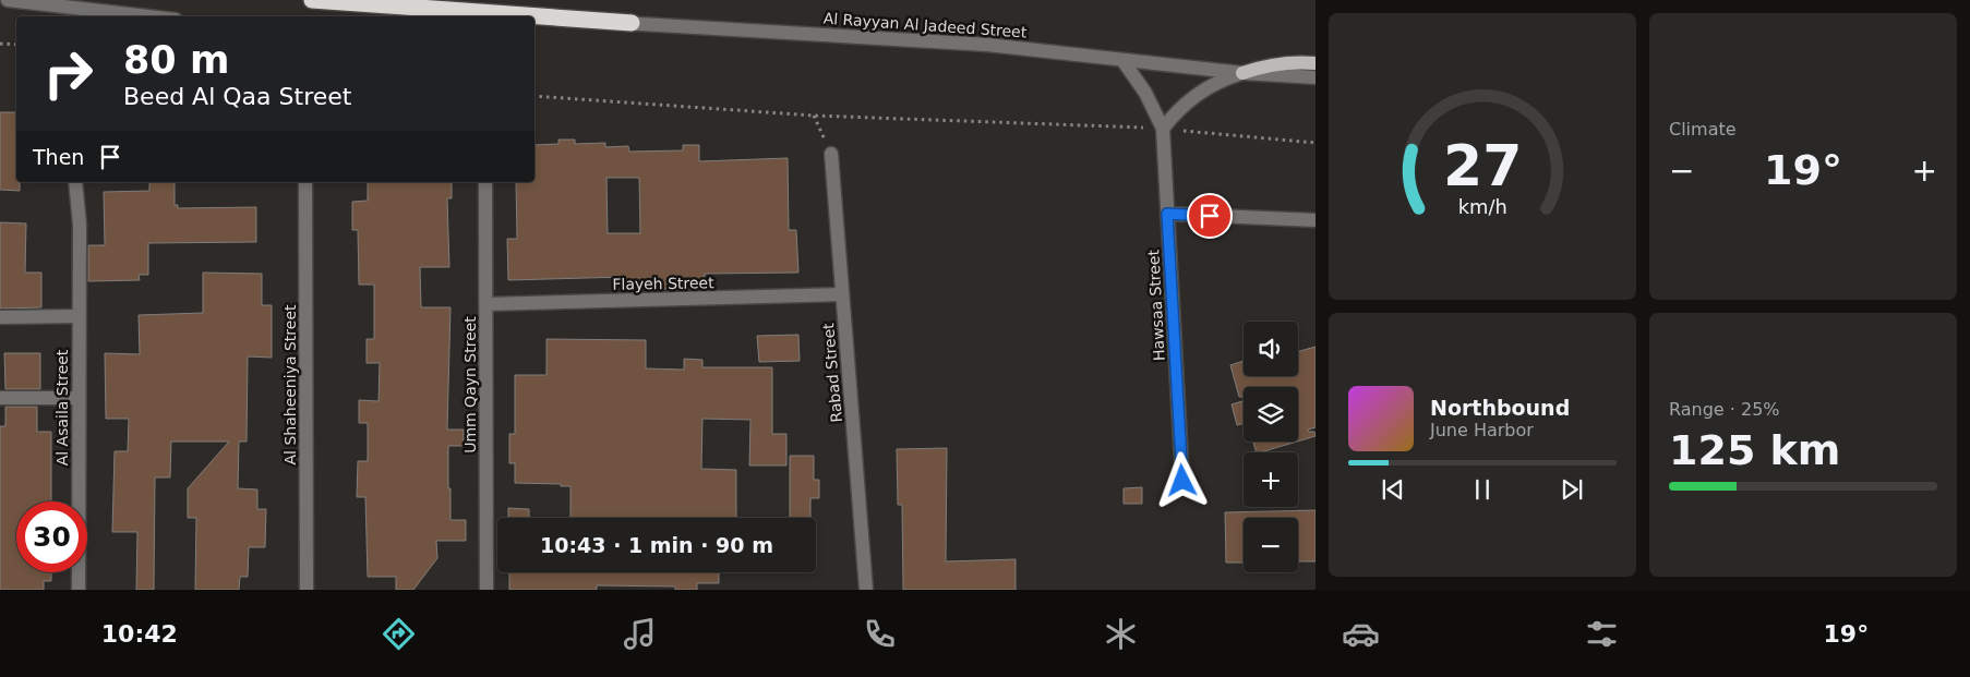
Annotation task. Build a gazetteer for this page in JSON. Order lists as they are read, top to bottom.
{
  "streets": {
    "street": [
      "Al Rayyan Al Jadeed Street",
      "Flayeh Street",
      "Hawsaa Street",
      "Rabad Street",
      "Al Shaheeniya Street",
      "Umm Qayn Street",
      "Al Asaila Street"
    ]
  },
  "crossings": [
    ["Al Rayyan Al Jadeed Street", "Hawsaa Street"],
    ["Flayeh Street", "Rabad Street"],
    ["Flayeh Street", "Umm Qayn Street"]
  ],
  "page": {
    "tile": [
      "Climate",
      ["Range · 25%", "125 km"]
    ],
    "turn": ["80 m", "Beed Al Qaa Street"],
    "then": "Then",
    "heat": ["−", "19°", "+"],
    "map_buttons": ["+", "−"],
    "song": ["Northbound", "June Harbor"],
    "limit": "30",
    "trip": "10:43 · 1 min · 90 m",
    "tabs": ["10:42", "19°"],
    "gauge": ["27", "km/h"]
  }
}
